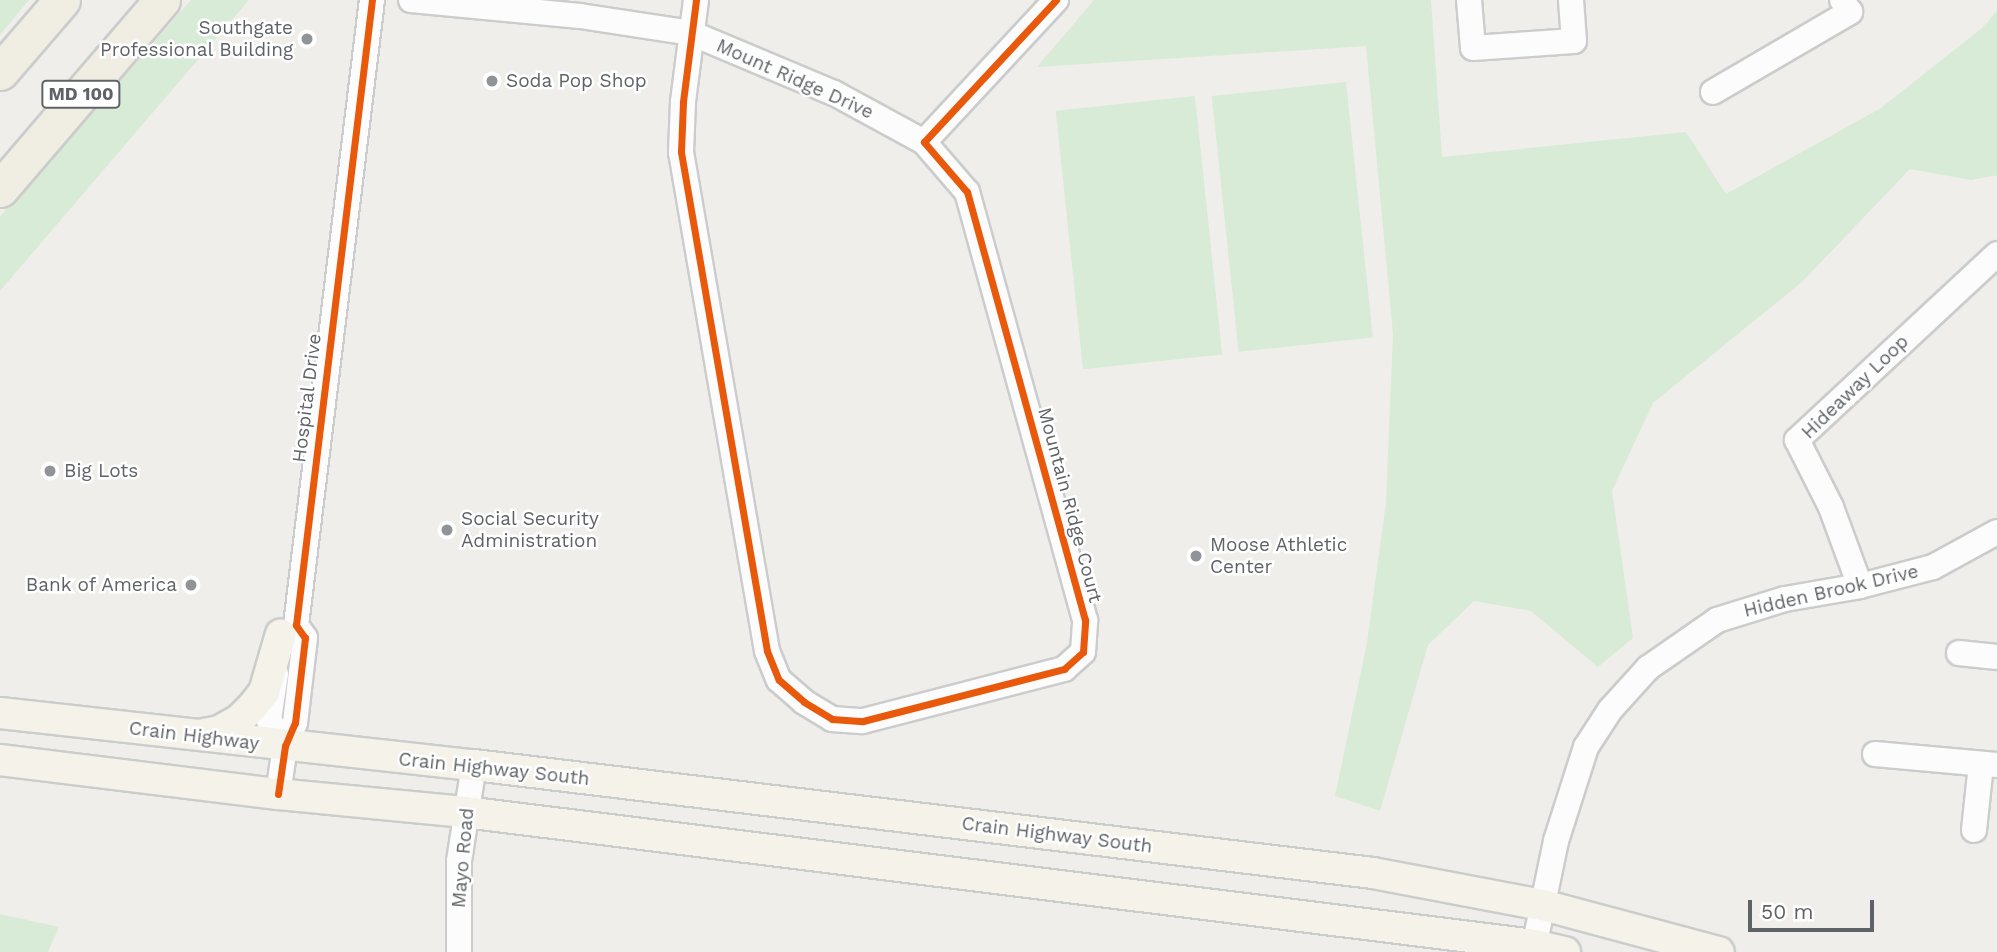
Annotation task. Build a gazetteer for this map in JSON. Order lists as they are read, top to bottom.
{
  "streets": {
    "highway": ["MD 100"],
    "main road": ["Crain Highway", "Crain Highway South"],
    "street": [
      "Mount Ridge Drive",
      "Hideaway Loop",
      "Hospital Drive",
      "Mountain Ridge Court",
      "Hidden Brook Drive",
      "Mayo Road"
    ]
  },
  "crossings": [
    ["Mount Ridge Drive", "Mountain Ridge Court"],
    ["Hideaway Loop", "Hidden Brook Drive"],
    ["Hospital Drive", "Crain Highway"],
    ["Hidden Brook Drive", "Crain Highway South"],
    ["Crain Highway", "Crain Highway South"],
    ["Crain Highway South", "Mayo Road"]
  ],
  "places": [
    "Southgate Professional Building",
    "Soda Pop Shop",
    "Big Lots",
    "Social Security Administration",
    "Moose Athletic Center",
    "Bank of America"
  ],
  "scale_bar": "50 m"
}
